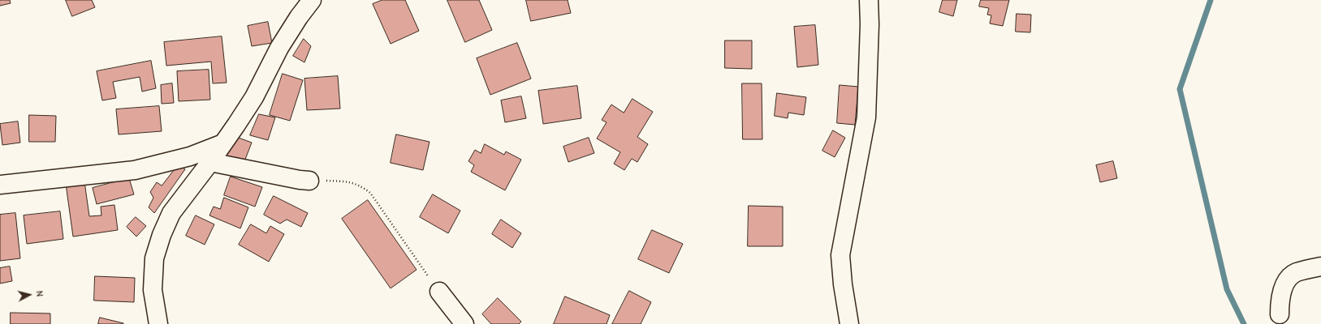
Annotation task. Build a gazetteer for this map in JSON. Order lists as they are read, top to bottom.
{
  "north": "right"
}
